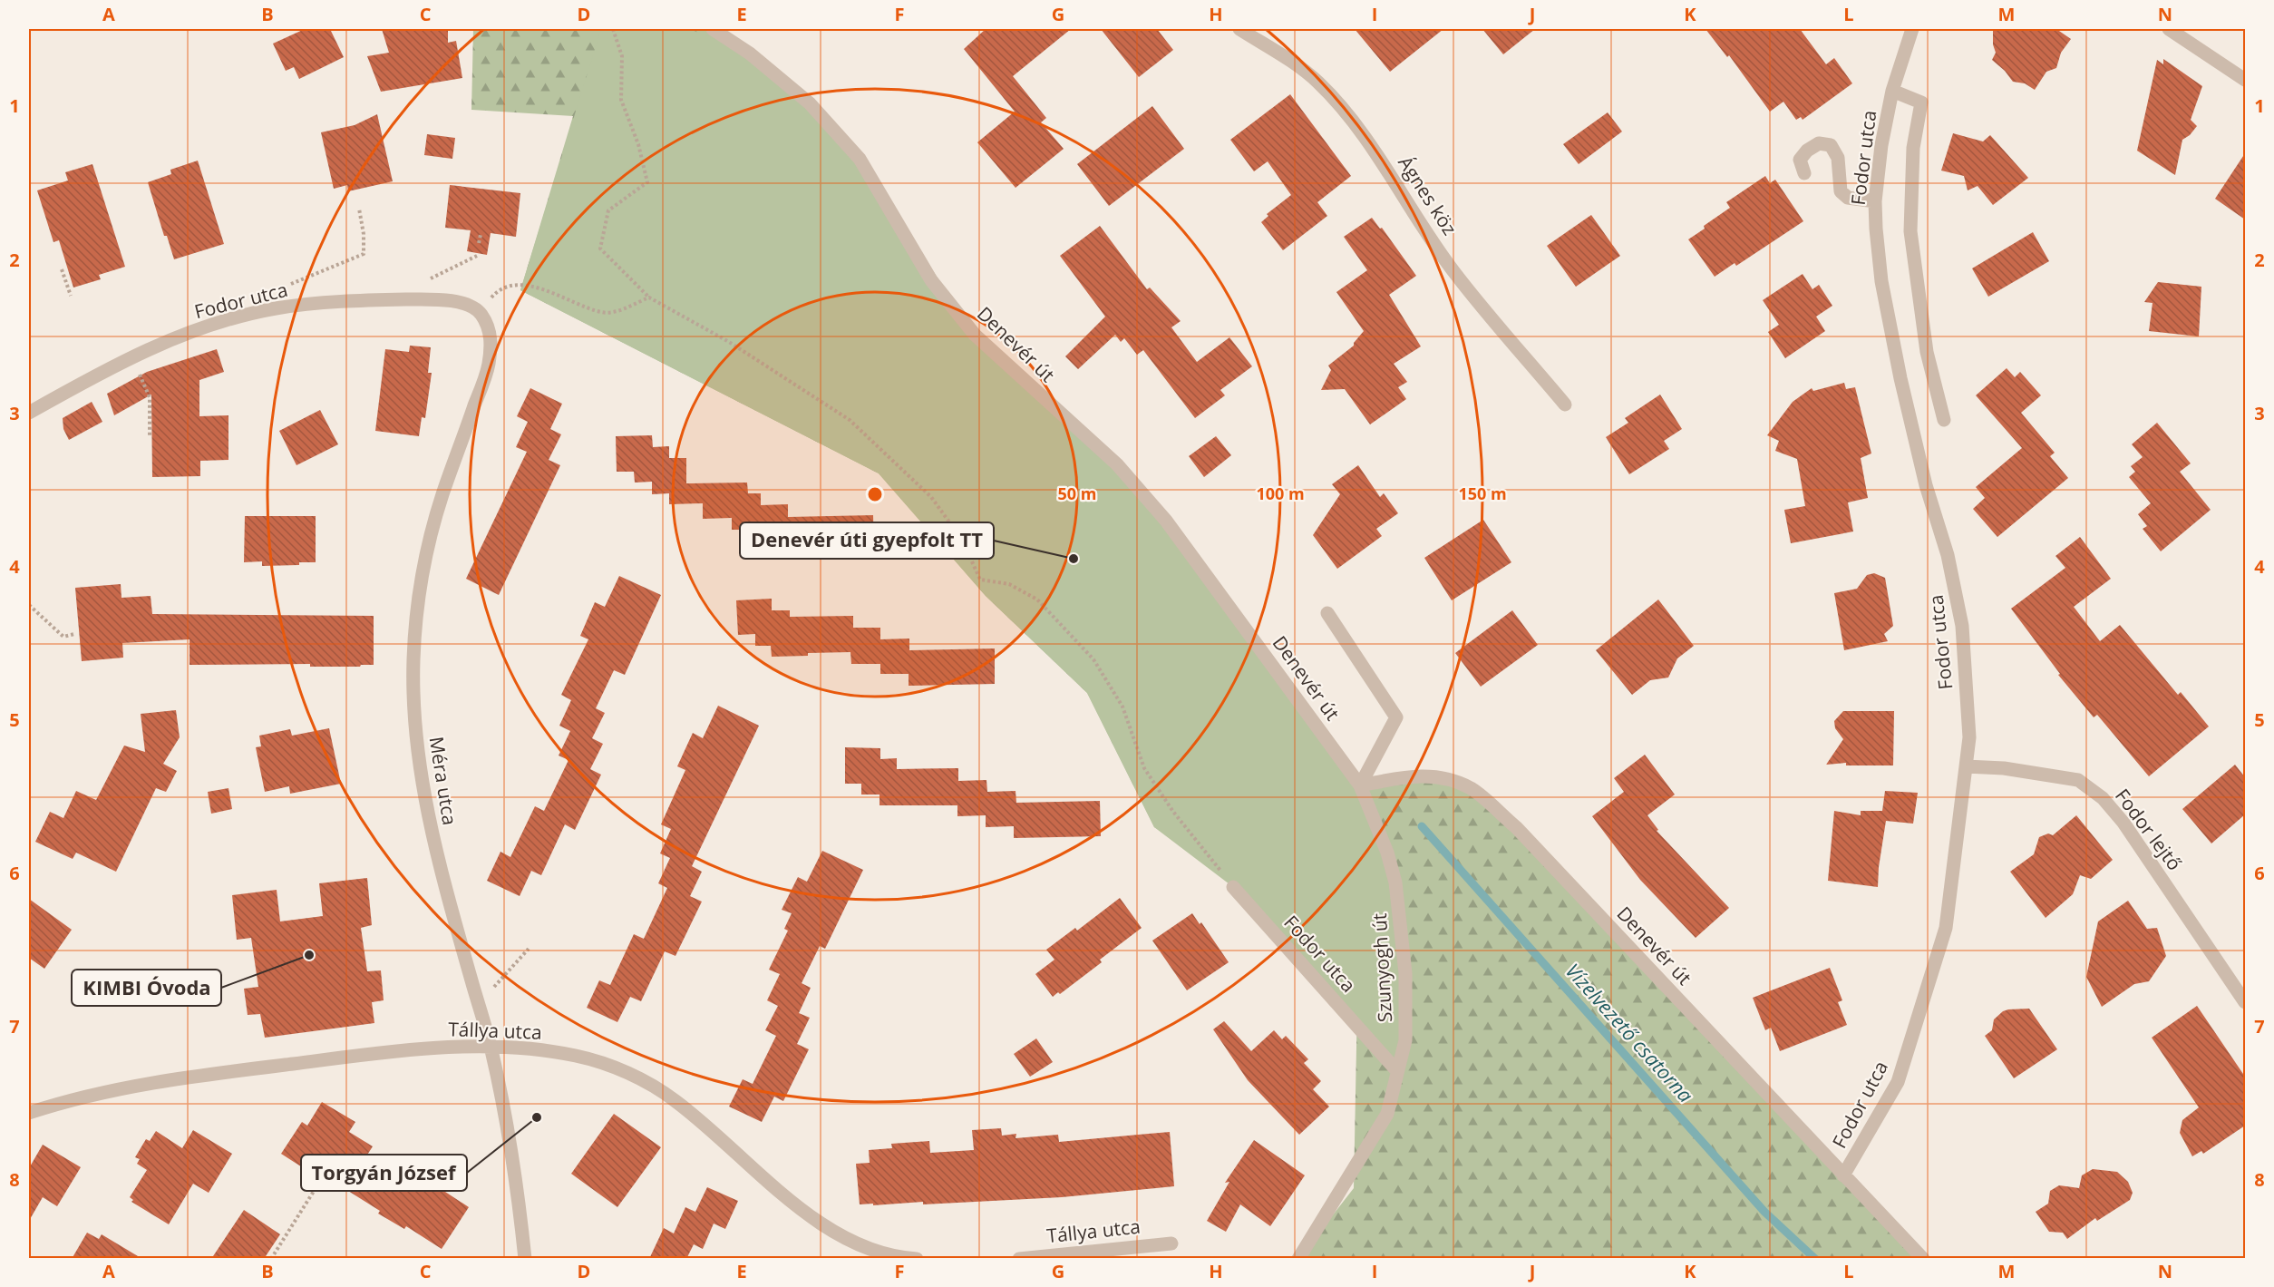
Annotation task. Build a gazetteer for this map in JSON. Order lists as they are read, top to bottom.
{
  "streets": {
    "street": [
      "Fodor utca",
      "Ágnes köz",
      "Denevér út",
      "Méra utca",
      "Fodor lejtő",
      "Szunyogh út",
      "Tállya utca"
    ]
  },
  "crossings": [
    ["Fodor utca", "Denevér út"],
    ["Fodor utca", "Méra utca"],
    ["Fodor utca", "Fodor lejtő"],
    ["Fodor utca", "Szunyogh út"],
    ["Denevér út", "Szunyogh út"],
    ["Méra utca", "Tállya utca"]
  ],
  "water": ["Vízelvezető csatorna"],
  "places": ["Denevér úti gyepfolt TT", "KIMBI Óvoda", "Torgyán József"],
  "grid": {
    "columns": [
      "A",
      "B",
      "C",
      "D",
      "E",
      "F",
      "G",
      "H",
      "I",
      "J",
      "K",
      "L",
      "M",
      "N"
    ],
    "rows": [
      "1",
      "2",
      "3",
      "4",
      "5",
      "6",
      "7",
      "8"
    ]
  },
  "rings": ["50 m", "100 m", "150 m"]
}
